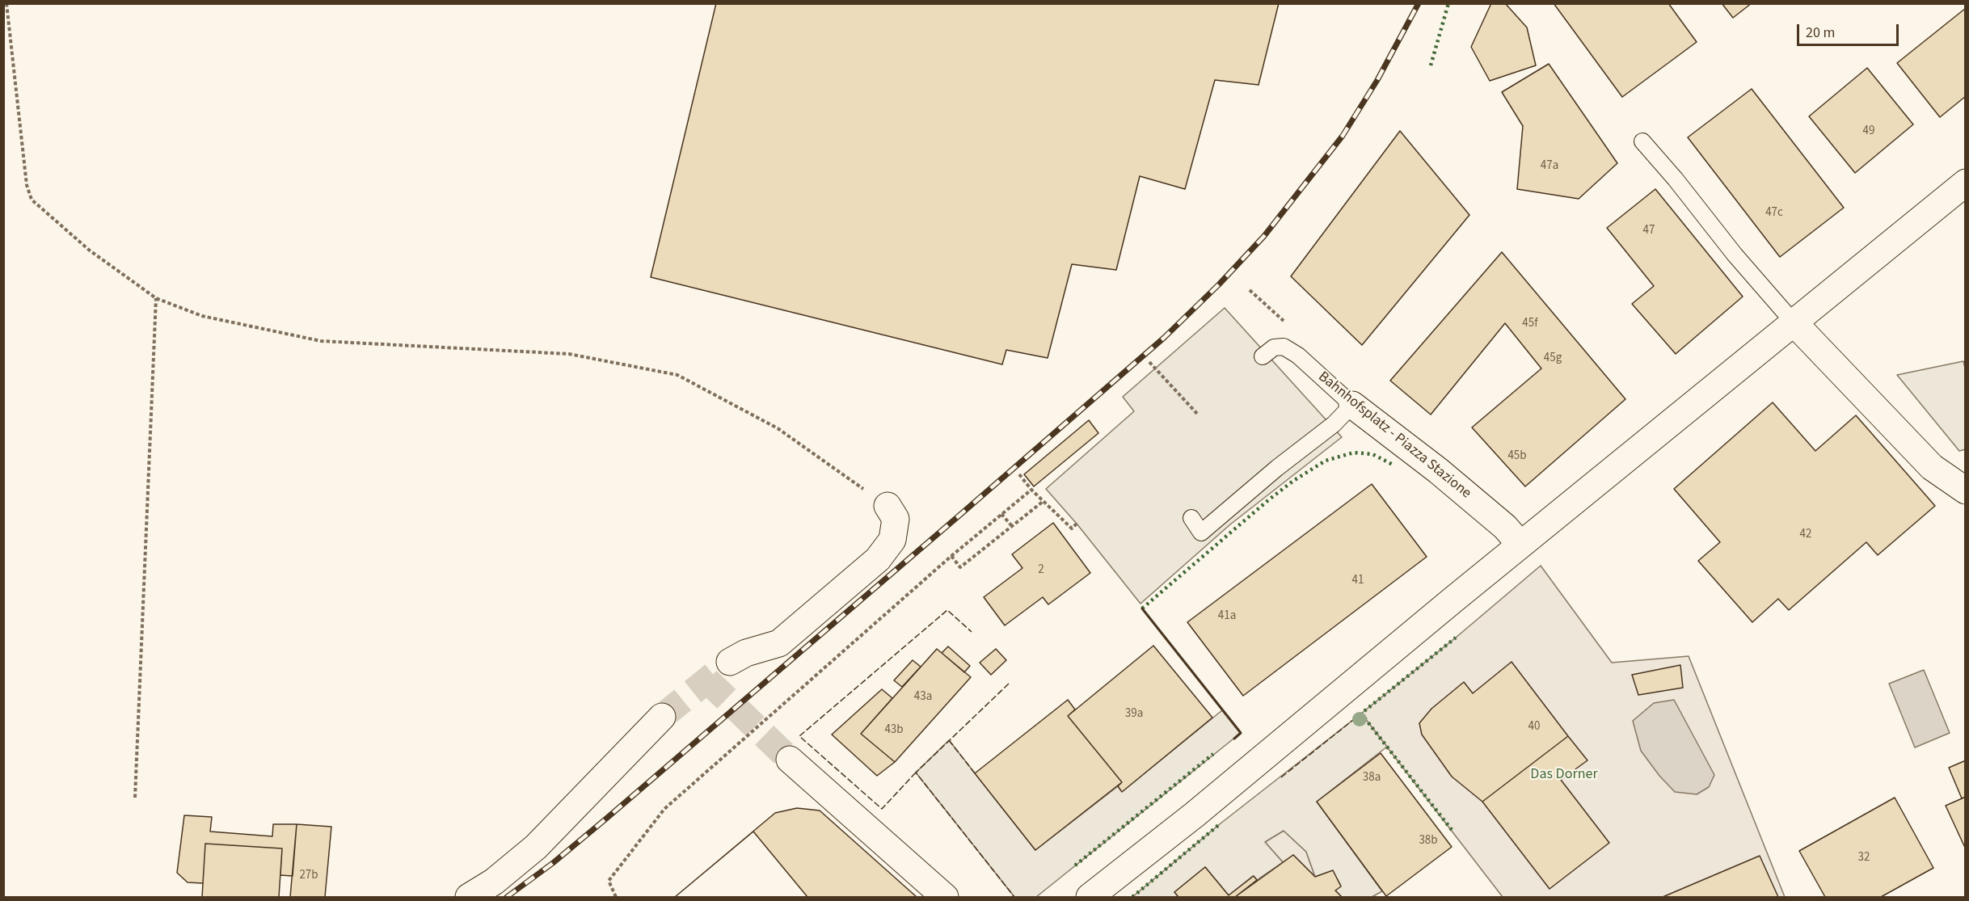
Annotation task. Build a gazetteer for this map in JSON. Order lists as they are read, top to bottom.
{
  "streets": {
    "street": ["Bahnhofsplatz - Piazza Stazione"]
  },
  "parks": ["Das Dorner"],
  "house_numbers": [
    "49",
    "47a",
    "47c",
    "47",
    "45f",
    "45g",
    "45b",
    "42",
    "2",
    "41",
    "41a",
    "43a",
    "39a",
    "40",
    "43b",
    "38a",
    "38b",
    "32",
    "27b"
  ],
  "scale_bar": "20 m"
}
